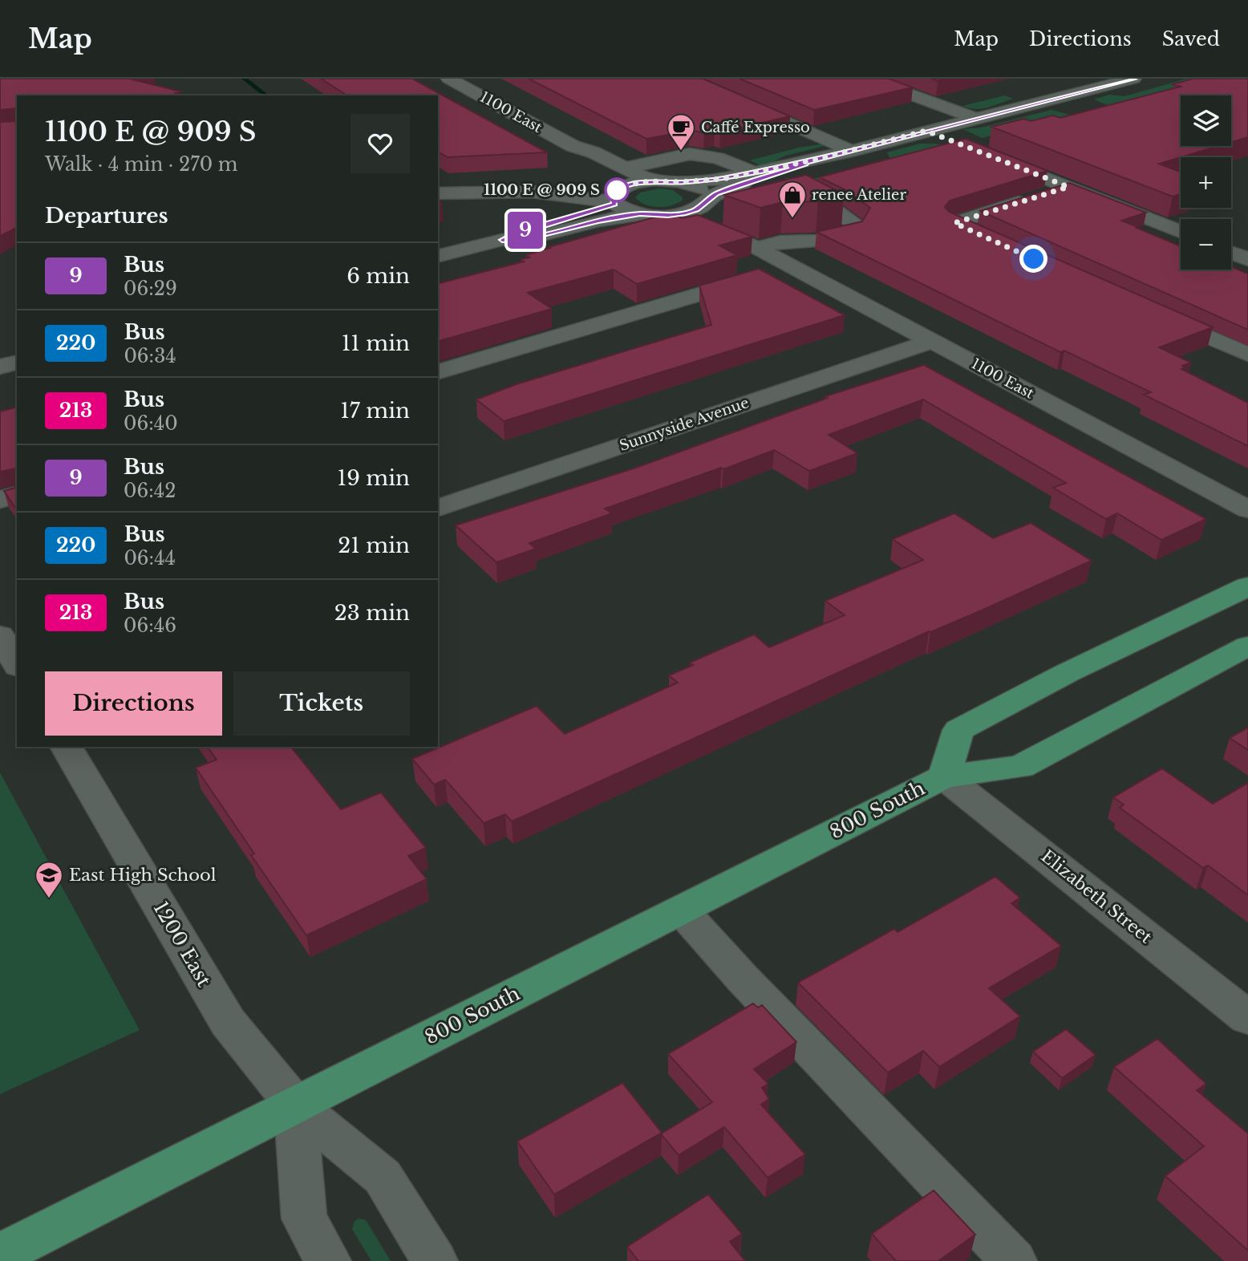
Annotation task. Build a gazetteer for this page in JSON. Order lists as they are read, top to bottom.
{
  "streets": {
    "main road": ["800 South"],
    "street": [
      "1100 East",
      "Sunnyside Avenue",
      "Elizabeth Street",
      "1200 East"
    ]
  },
  "crossings": [
    ["1100 East", "Sunnyside Avenue"],
    ["800 South", "Elizabeth Street"],
    ["800 South", "1200 East"]
  ],
  "places": {
    "cafe": ["Caffé Expresso"],
    "other": ["1100 E @ 909 S"],
    "shop": ["renee Atelier"],
    "school or university": ["East High School"]
  },
  "lines": ["bus line 9"],
  "page": {
    "header": "Map",
    "nav": ["Map", "Directions", "Saved"],
    "on_map": "9",
    "map_buttons": ["+", "−"],
    "heading": [
      ["1100 E @ 909 S", "Walk · 4 min · 270 m"],
      "Departures"
    ],
    "list": [
      {
        "mark": "9",
        "name": "Bus",
        "note": "06:29",
        "value": "6 min"
      },
      {
        "mark": "220",
        "name": "Bus",
        "note": "06:34",
        "value": "11 min"
      },
      {
        "mark": "213",
        "name": "Bus",
        "note": "06:40",
        "value": "17 min"
      },
      {
        "mark": "9",
        "name": "Bus",
        "note": "06:42",
        "value": "19 min"
      },
      {
        "mark": "220",
        "name": "Bus",
        "note": "06:44",
        "value": "21 min"
      },
      {
        "mark": "213",
        "name": "Bus",
        "note": "06:46",
        "value": "23 min"
      }
    ],
    "buttons": ["Directions", "Tickets"]
  }
}
